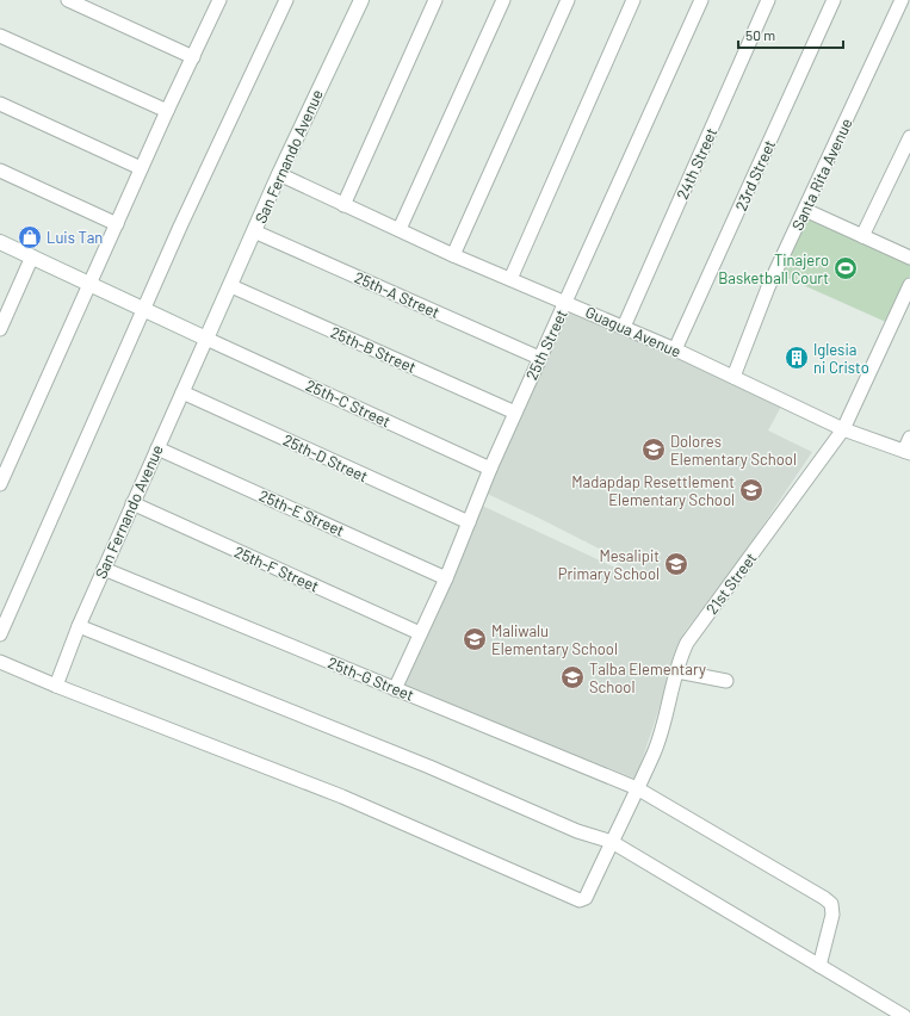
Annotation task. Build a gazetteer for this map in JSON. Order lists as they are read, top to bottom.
{
  "streets": {
    "main road": ["San Fernando Avenue"],
    "street": [
      "24th Street",
      "Santa Rita Avenue",
      "23rd Street",
      "25th-A Street",
      "Guagua Avenue",
      "25th Street",
      "25th-B Street",
      "25th-C Street",
      "25th-D Street",
      "25th-E Street",
      "25th-F Street",
      "21st Street",
      "25th-G Street"
    ]
  },
  "crossings": [
    ["San Fernando Avenue", "25th-A Street"],
    ["San Fernando Avenue", "Guagua Avenue"],
    ["San Fernando Avenue", "25th-B Street"],
    ["San Fernando Avenue", "25th-C Street"],
    ["San Fernando Avenue", "25th-D Street"],
    ["San Fernando Avenue", "25th-E Street"],
    ["San Fernando Avenue", "25th-F Street"],
    ["San Fernando Avenue", "21st Street"],
    ["San Fernando Avenue", "25th-G Street"],
    ["24th Street", "Guagua Avenue"],
    ["Santa Rita Avenue", "Guagua Avenue"],
    ["23rd Street", "Guagua Avenue"],
    ["25th-A Street", "25th Street"],
    ["Guagua Avenue", "25th Street"],
    ["Guagua Avenue", "21st Street"],
    ["25th Street", "25th-B Street"],
    ["25th Street", "25th-C Street"],
    ["25th Street", "25th-D Street"],
    ["25th Street", "25th-E Street"],
    ["25th Street", "25th-F Street"],
    ["25th Street", "25th-G Street"],
    ["21st Street", "25th-G Street"]
  ],
  "places": {
    "shop": ["Luis Tan"],
    "sports": ["Tinajero Basketball Court"],
    "building": ["Iglesia ni Cristo"],
    "school or university": [
      "Dolores Elementary School",
      "Madapdap Resettlement Elementary School",
      "Mesalipit Primary School",
      "Maliwalu Elementary School",
      "Talba Elementary School"
    ]
  },
  "scale_bar": "50 m"
}
